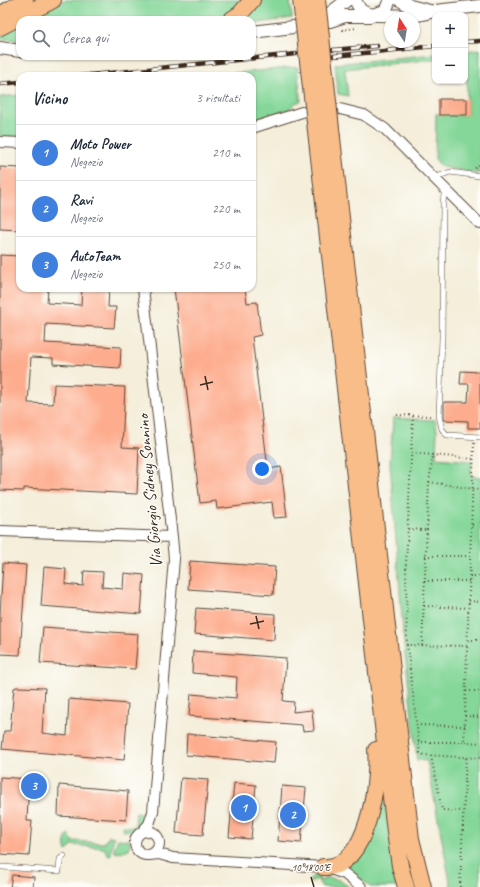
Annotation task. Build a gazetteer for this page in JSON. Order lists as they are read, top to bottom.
{
  "streets": {
    "street": ["Via Giorgio Sidney Sonnino"]
  },
  "north": "top",
  "page": {
    "map_buttons": ["+", "−"],
    "search": "Cerca qui",
    "heading": ["Vicino", "3 risultati"],
    "list": [
      {
        "mark": "1",
        "name": "Moto Power",
        "note": "Negozio",
        "value": "210 m"
      },
      {
        "mark": "2",
        "name": "Ravi",
        "note": "Negozio",
        "value": "220 m"
      },
      {
        "mark": "3",
        "name": "AutoTeam",
        "note": "Negozio",
        "value": "250 m"
      }
    ],
    "pins": ["3", "1", "2"]
  },
  "coordinates": ["10°18'00\"E"]
}
